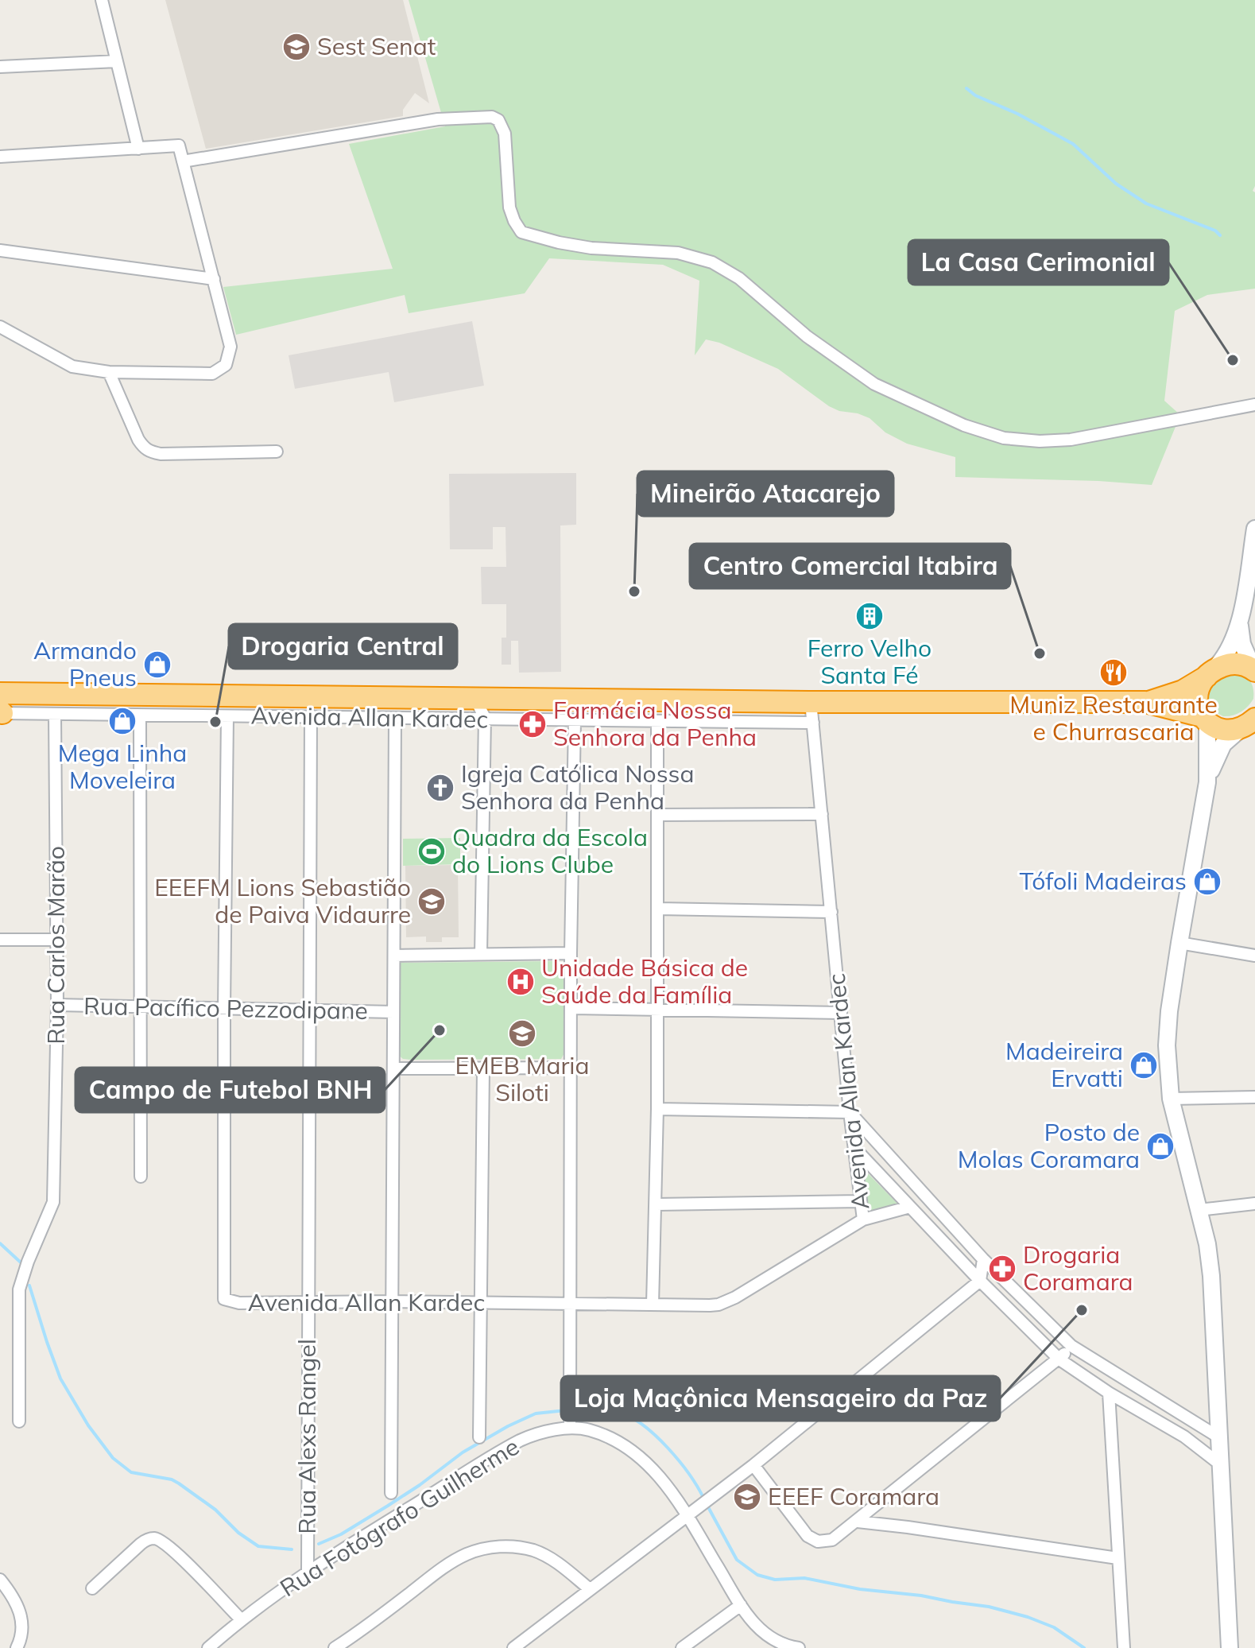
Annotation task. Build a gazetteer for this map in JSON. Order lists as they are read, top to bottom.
{
  "streets": {
    "street": [
      "Avenida Allan Kardec",
      "Rua Carlos Marão",
      "Rua Pacífico Pezzodipane",
      "Rua Alexs Rangel",
      "Rua Fotógrafo Guilherme"
    ]
  },
  "crossings": [
    ["Avenida Allan Kardec", "Rua Carlos Marão"],
    ["Avenida Allan Kardec", "Rua Pacífico Pezzodipane"],
    ["Avenida Allan Kardec", "Rua Alexs Rangel"],
    ["Rua Carlos Marão", "Rua Pacífico Pezzodipane"],
    ["Rua Pacífico Pezzodipane", "Rua Alexs Rangel"],
    ["Rua Alexs Rangel", "Rua Fotógrafo Guilherme"]
  ],
  "places": {
    "school or university": [
      "Sest Senat",
      "EEEFM Lions Sebastião de Paiva Vidaurre",
      "EMEB Maria Siloti",
      "EEEF Coramara"
    ],
    "other": [
      "La Casa Cerimonial",
      "Mineirão Atacarejo",
      "Centro Comercial Itabira",
      "Drogaria Central",
      "Campo de Futebol BNH",
      "Loja Maçônica Mensageiro da Paz"
    ],
    "building": ["Ferro Velho Santa Fé"],
    "shop": [
      "Armando Pneus",
      "Mega Linha Moveleira",
      "Tófoli Madeiras",
      "Madeireira Ervatti",
      "Posto de Molas Coramara"
    ],
    "restaurant": ["Muniz Restaurante e Churrascaria"],
    "pharmacy": ["Farmácia Nossa Senhora da Penha", "Drogaria Coramara"],
    "church": ["Igreja Católica Nossa Senhora da Penha"],
    "sports": ["Quadra da Escola do Lions Clube"],
    "hospital": ["Unidade Básica de Saúde da Família"]
  }
}
